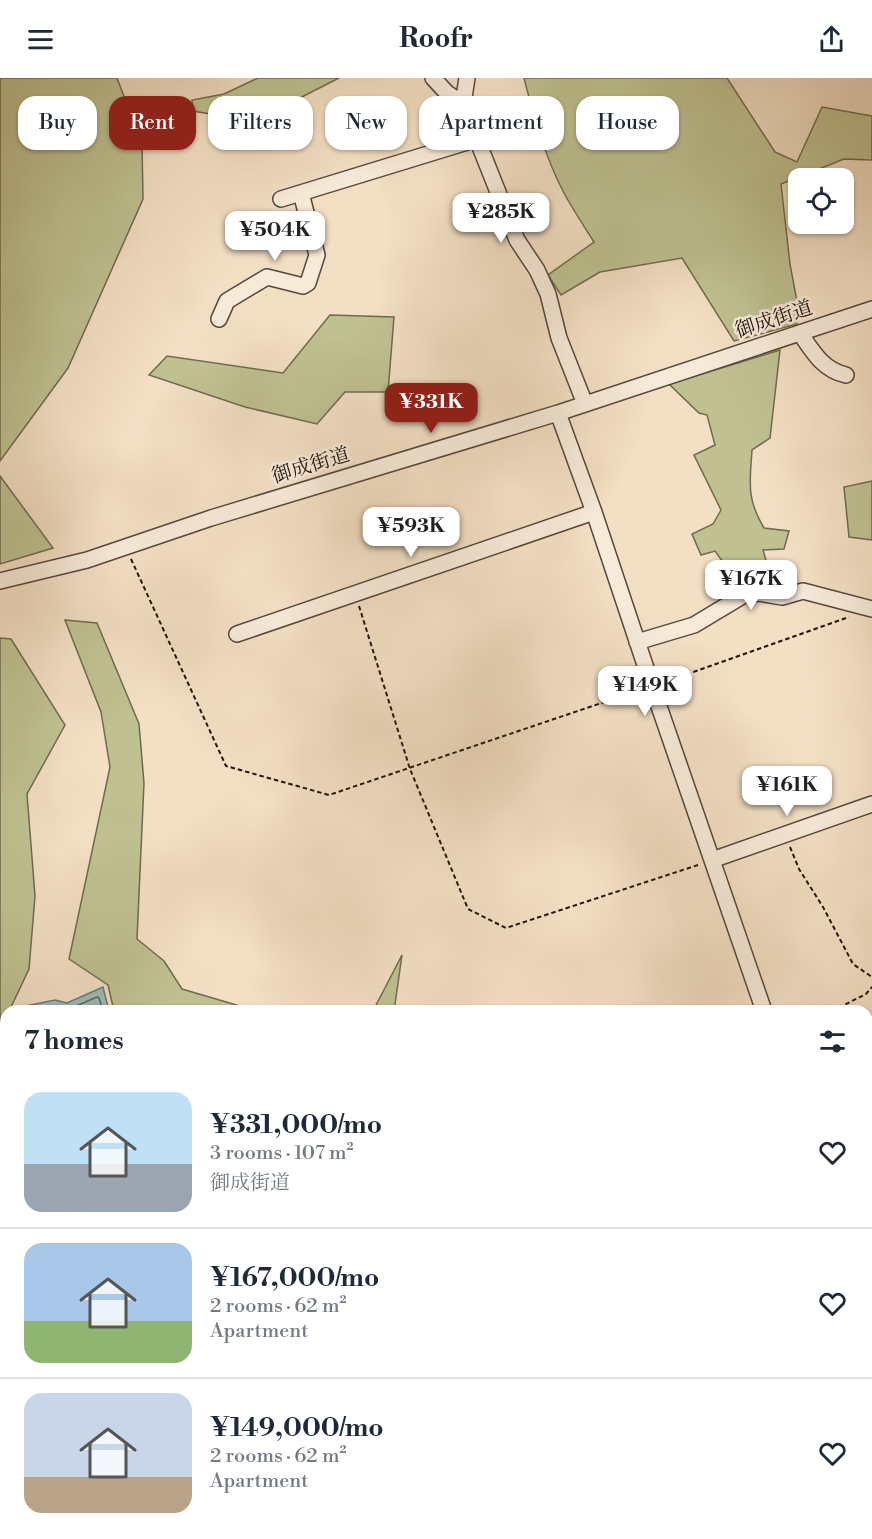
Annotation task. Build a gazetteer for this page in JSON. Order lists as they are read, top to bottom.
{
  "streets": {
    "street": ["御成街道"]
  },
  "page": {
    "header": "Roofr",
    "chip": [
      "Buy",
      "Rent",
      "Filters",
      "New",
      "Apartment",
      "House"
    ],
    "price": [
      "¥285K",
      "¥504K",
      "¥331K",
      "¥593K",
      "¥167K",
      "¥149K",
      "¥161K"
    ],
    "heading": "7 homes",
    "list": [
      {
        "name": "¥331,000/mo",
        "note": "3 rooms · 107 m² · 御成街道"
      },
      {
        "name": "¥167,000/mo",
        "note": "2 rooms · 62 m² · Apartment"
      },
      {
        "name": "¥149,000/mo",
        "note": "2 rooms · 62 m² · Apartment"
      }
    ]
  }
}
